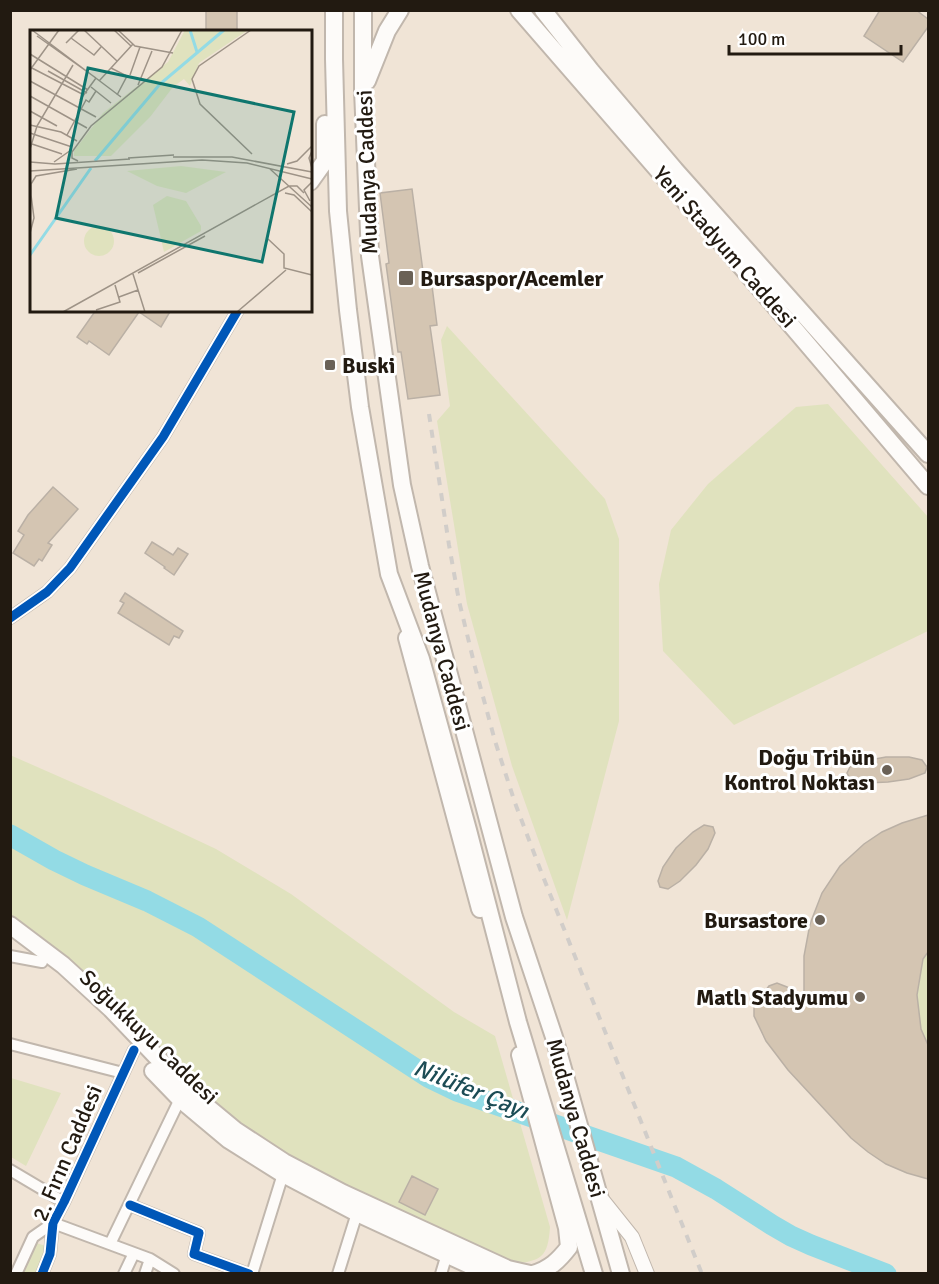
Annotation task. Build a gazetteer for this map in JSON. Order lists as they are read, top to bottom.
{
  "streets": {
    "main road": ["Mudanya Caddesi", "Yeni Stadyum Caddesi", "Soğukkuyu Caddesi"],
    "street": ["2. Fırın Caddesi"]
  },
  "crossings": [
    ["Soğukkuyu Caddesi", "2. Fırın Caddesi"]
  ],
  "water": ["Nilüfer Çayı"],
  "places": {
    "transit": ["Bursaspor/Acemler", "Buski"],
    "other": ["Doğu Tribün Kontrol Noktası", "Bursastore", "Matlı Stadyumu"]
  },
  "scale_bar": "100 m"
}
